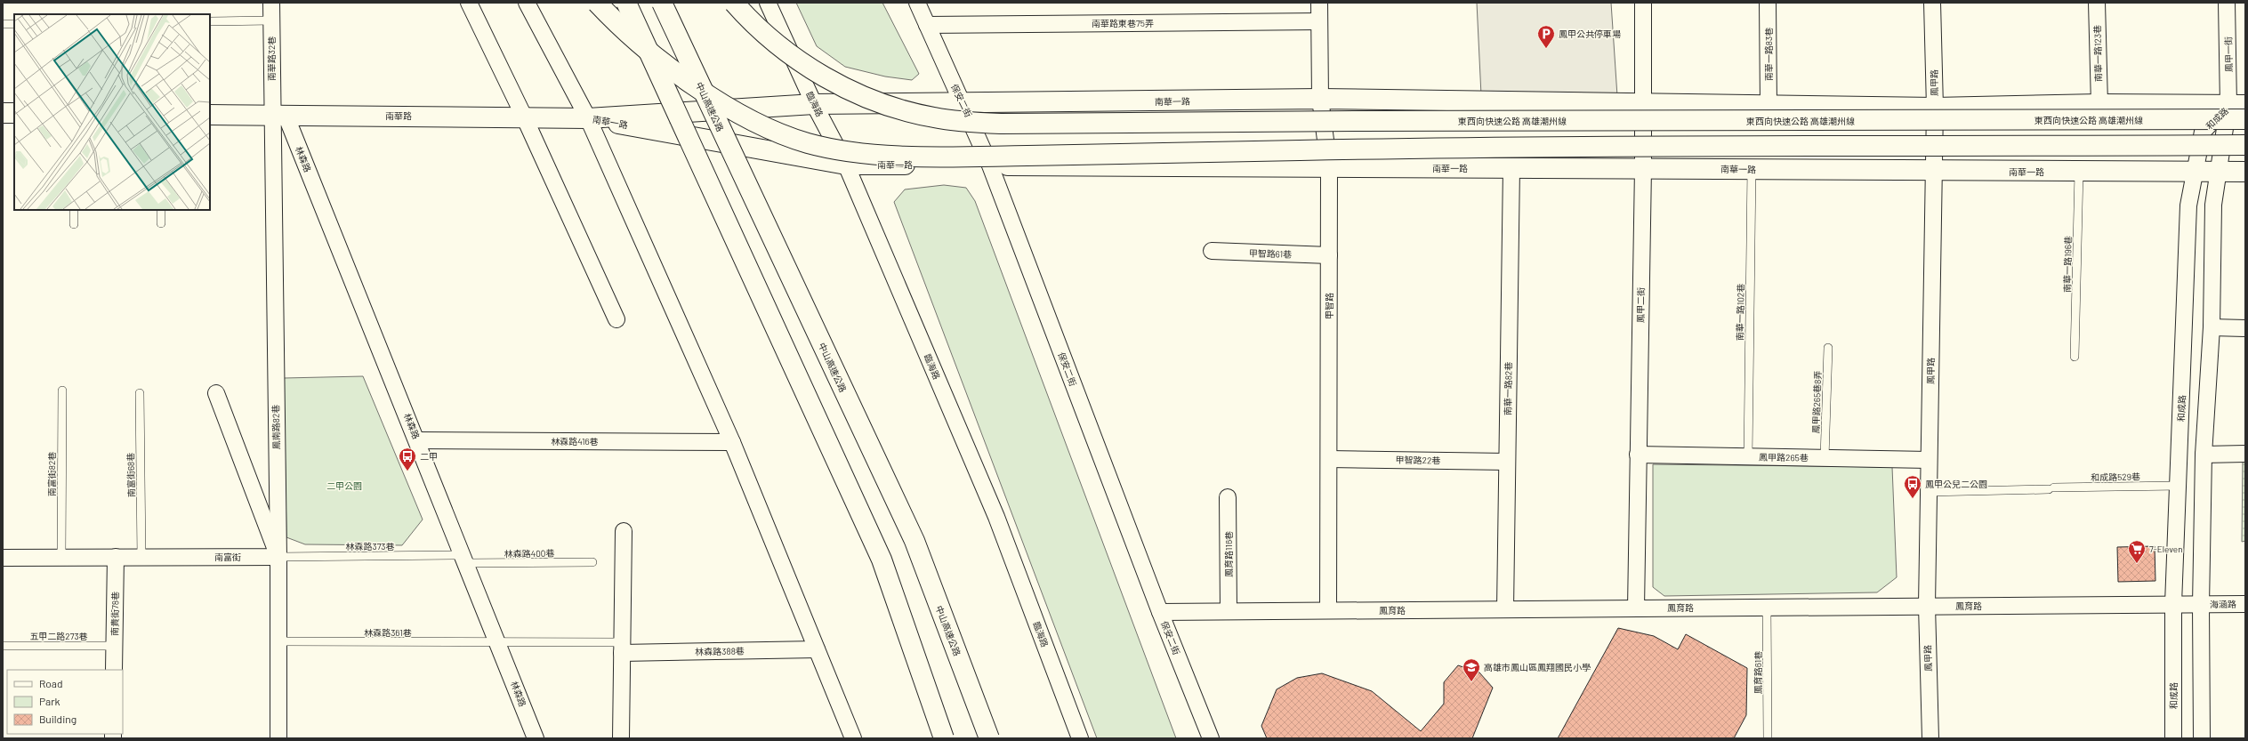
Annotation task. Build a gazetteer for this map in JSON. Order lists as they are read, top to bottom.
{
  "streets": {
    "main road": [
      "南華一路",
      "中山高速公路",
      "南華路",
      "東西向快速公路 高雄潮州線"
    ],
    "street": [
      "南華路東巷75弄",
      "南華一路123巷",
      "南華一路83巷",
      "鳳甲一街",
      "南華路32巷",
      "鳳甲路",
      "保安二街",
      "臨海路",
      "和成路",
      "林森路",
      "甲智路61巷",
      "鳳甲二街",
      "甲智路",
      "南華一路82巷",
      "鳳南路82巷",
      "林森路416巷",
      "鳳甲路265巷",
      "甲智路22巷",
      "鳳育路116巷",
      "南富街",
      "海涵路",
      "鳳育路",
      "南貴街78巷",
      "林森路388巷"
    ],
    "lane": [
      "南華一路196巷",
      "南華一路102巷",
      "鳳甲路265巷8弄",
      "南富街82巷",
      "南富街68巷",
      "和成路529巷",
      "林森路373巷",
      "林森路400巷",
      "林森路361巷",
      "五甲二路273巷",
      "鳳育路61巷"
    ]
  },
  "crossings": [
    ["南華路東巷75弄", "保安二街"],
    ["南華路東巷75弄", "甲智路"],
    ["南華一路123巷", "南華一路"],
    ["南華一路83巷", "南華一路"],
    ["鳳甲一街", "南華一路"],
    ["鳳甲一街", "和成路"],
    ["南華路32巷", "南華路"],
    ["南華路32巷", "林森路"],
    ["南華路32巷", "鳳南路82巷"],
    ["鳳甲路", "南華一路"],
    ["鳳甲路", "鳳甲路265巷"],
    ["鳳甲路", "和成路529巷"],
    ["鳳甲路", "鳳育路"],
    ["保安二街", "南華一路"],
    ["保安二街", "鳳育路"],
    ["南華一路", "臨海路"],
    ["南華一路", "南華路"],
    ["南華一路", "和成路"],
    ["南華一路", "南華一路196巷"],
    ["南華一路", "鳳甲二街"],
    ["南華一路", "甲智路"],
    ["南華一路", "南華一路102巷"],
    ["南華一路", "南華一路82巷"],
    ["南華路", "林森路"],
    ["南華路", "鳳南路82巷"],
    ["和成路", "和成路529巷"],
    ["和成路", "海涵路"],
    ["和成路", "鳳育路"],
    ["林森路", "鳳南路82巷"],
    ["林森路", "林森路416巷"],
    ["林森路", "林森路373巷"],
    ["林森路", "林森路400巷"],
    ["林森路", "林森路361巷"],
    ["林森路", "林森路388巷"],
    ["甲智路61巷", "甲智路"],
    ["鳳甲二街", "鳳甲路265巷"],
    ["鳳甲二街", "鳳育路"],
    ["甲智路", "甲智路22巷"],
    ["甲智路", "鳳育路"],
    ["南華一路102巷", "鳳甲路265巷"],
    ["南華一路82巷", "甲智路22巷"],
    ["南華一路82巷", "鳳育路"],
    ["鳳甲路265巷8弄", "鳳甲路265巷"],
    ["鳳南路82巷", "林森路373巷"],
    ["鳳南路82巷", "南富街"],
    ["鳳南路82巷", "林森路361巷"],
    ["南富街82巷", "南富街"],
    ["南富街68巷", "南富街"],
    ["林森路373巷", "林森路400巷"],
    ["林森路373巷", "南富街"],
    ["鳳育路116巷", "鳳育路"],
    ["南富街", "南貴街78巷"],
    ["海涵路", "鳳育路"],
    ["鳳育路", "鳳育路61巷"],
    ["南貴街78巷", "五甲二路273巷"],
    ["林森路361巷", "林森路388巷"]
  ],
  "parks": ["二甲公園"],
  "places": {
    "parking": ["鳳甲公共停車場"],
    "bus stop": ["二甲", "鳳甲公兒二公園"],
    "supermarket": ["7-Eleven"],
    "school or university": ["高雄市鳳山區鳳翔國民小學"]
  },
  "legend": ["Road", "Park", "Building"]
}
